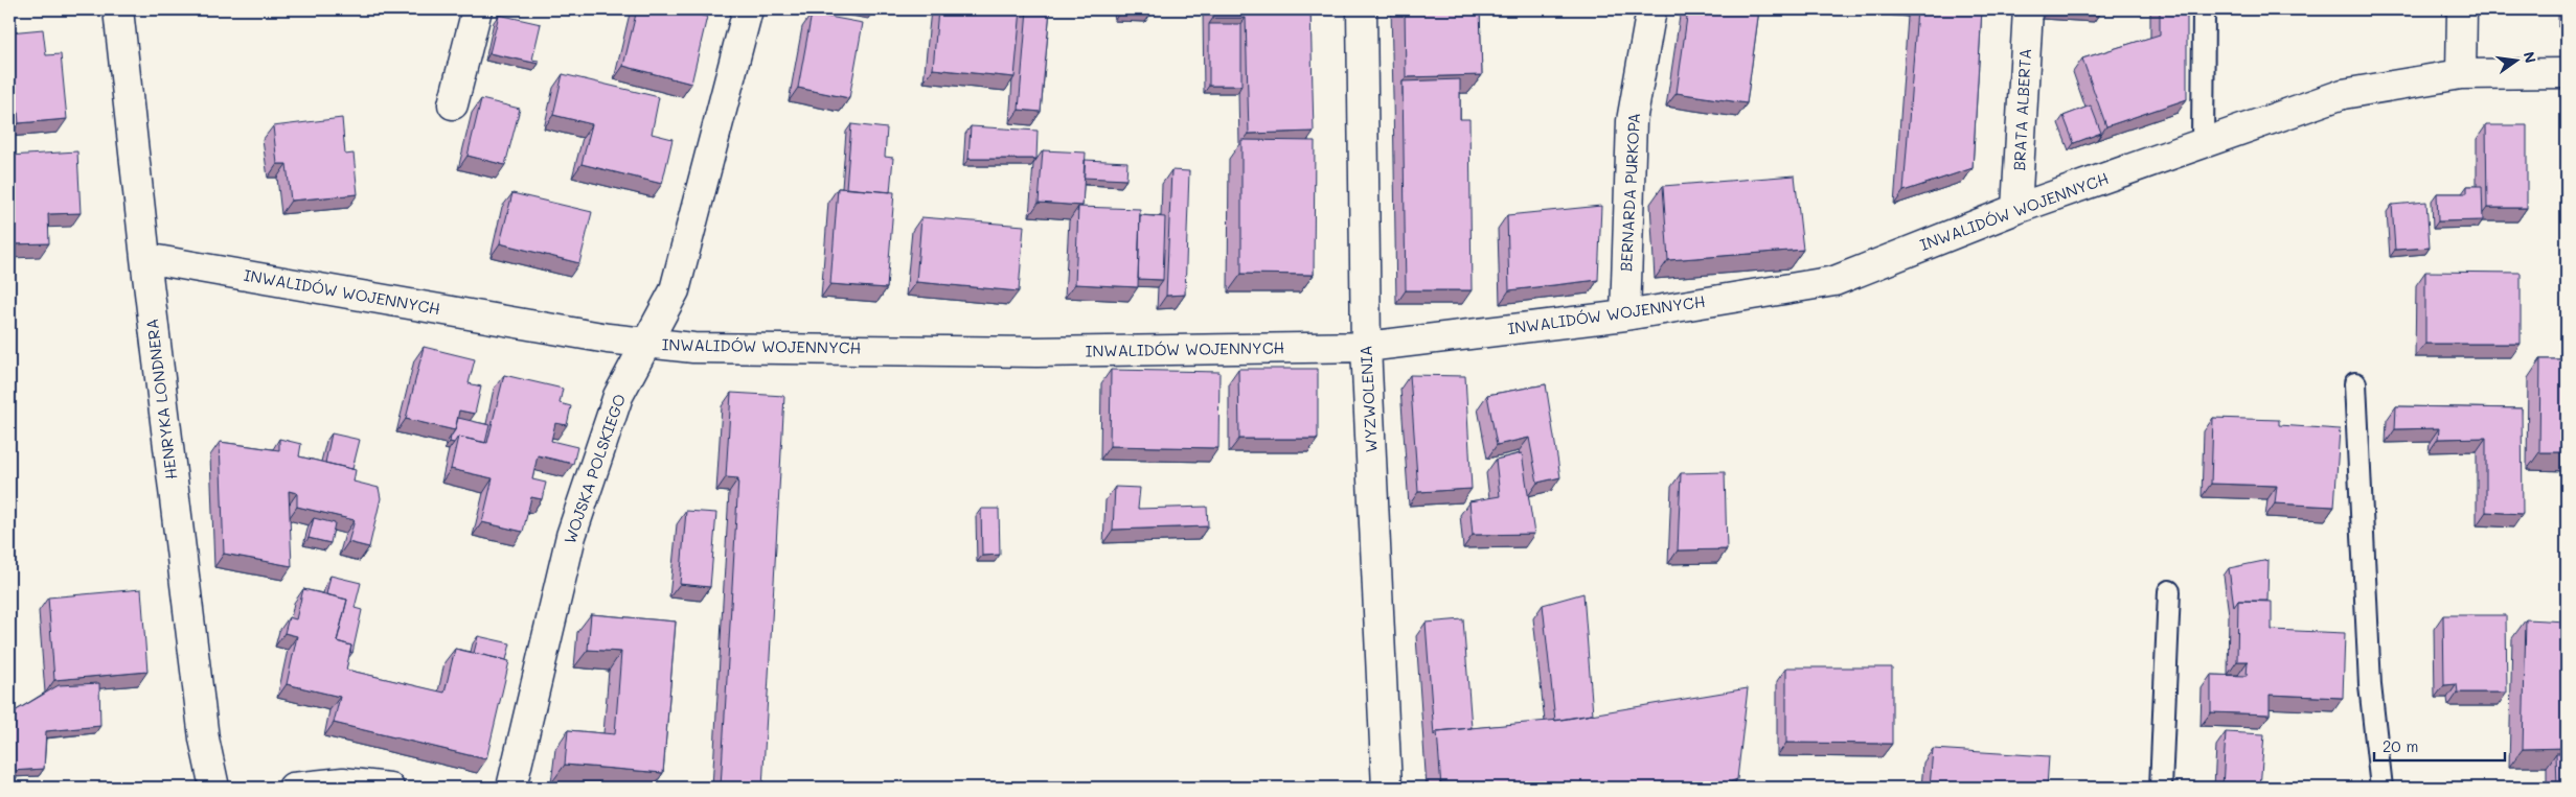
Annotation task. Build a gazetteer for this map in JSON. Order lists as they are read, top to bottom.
{
  "streets": {
    "street": [
      "BRATA ALBERTA",
      "BERNARDA PURKOPA",
      "INWALIDÓW WOJENNYCH",
      "HENRYKA LONDNERA",
      "WYZWOLENIA",
      "WOJSKA POLSKIEGO"
    ]
  },
  "crossings": [
    ["BRATA ALBERTA", "INWALIDÓW WOJENNYCH"],
    ["BERNARDA PURKOPA", "INWALIDÓW WOJENNYCH"],
    ["INWALIDÓW WOJENNYCH", "HENRYKA LONDNERA"],
    ["INWALIDÓW WOJENNYCH", "WYZWOLENIA"],
    ["INWALIDÓW WOJENNYCH", "WOJSKA POLSKIEGO"]
  ],
  "scale_bar": "20 m",
  "north": "right"
}
